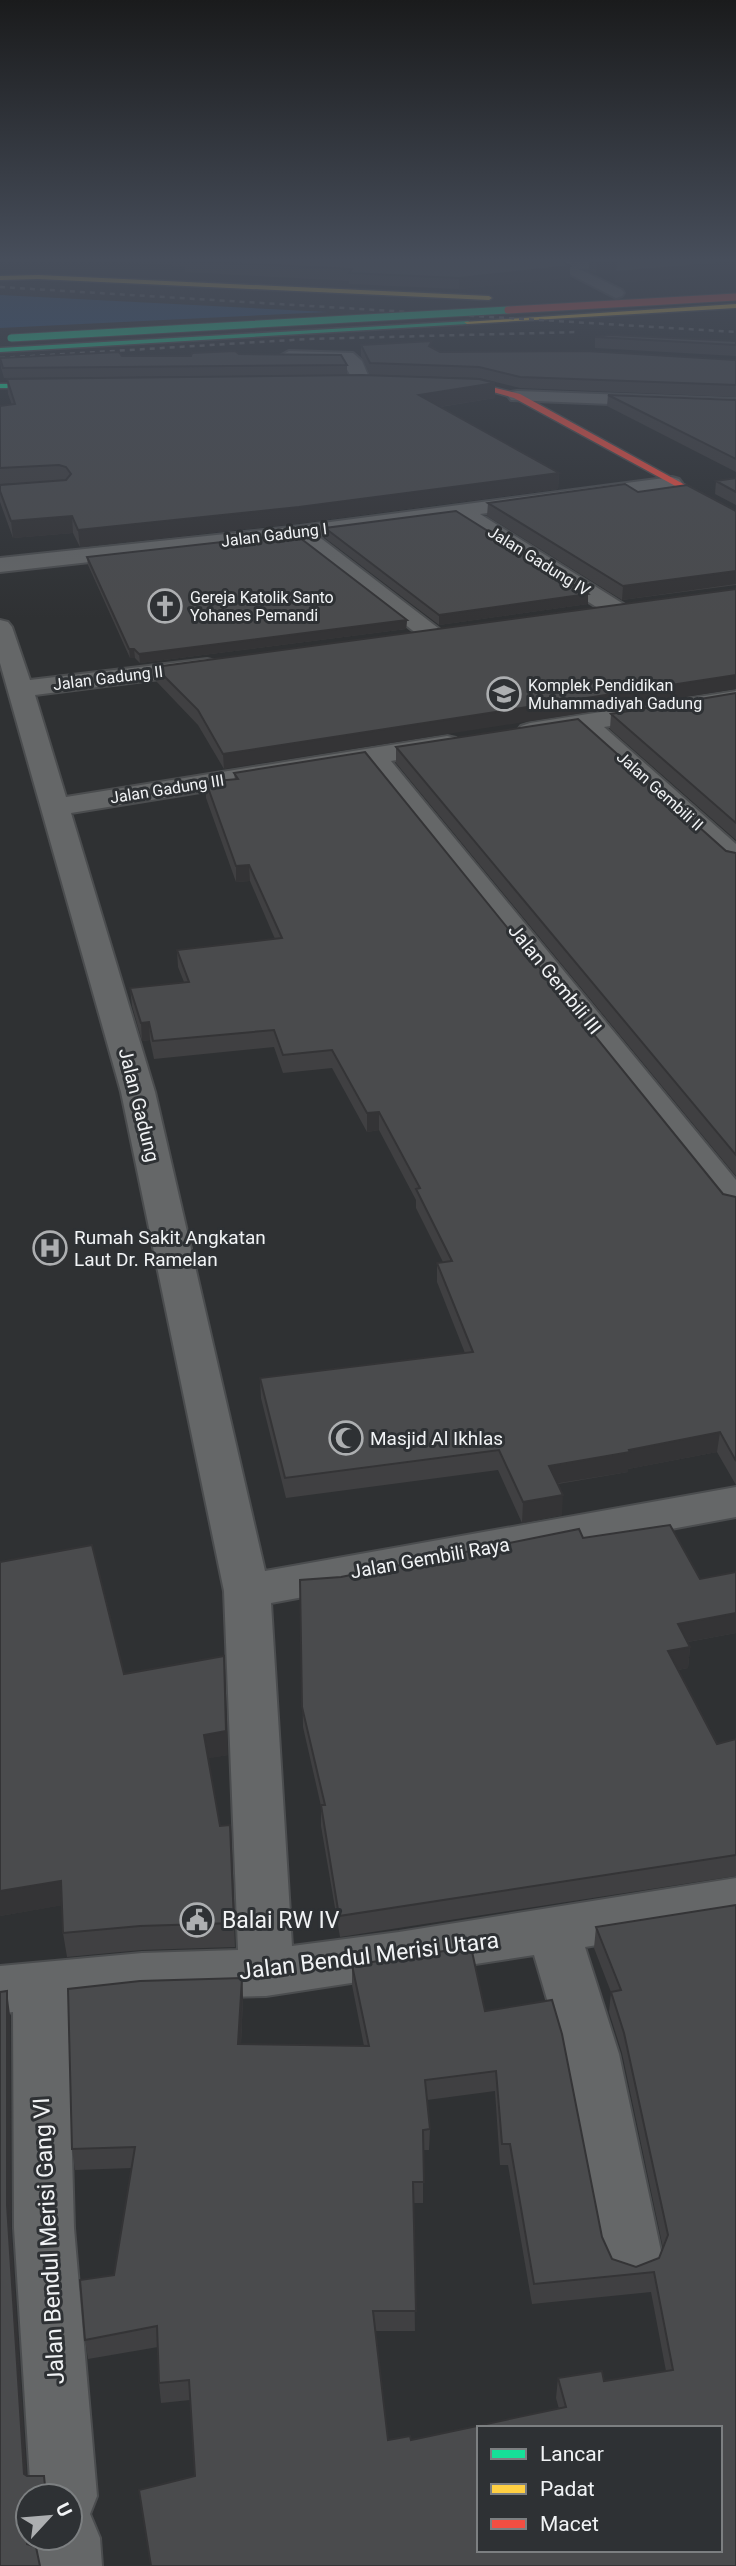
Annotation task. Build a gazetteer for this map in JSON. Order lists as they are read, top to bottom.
{
  "streets": {
    "street": [
      "Jalan Gadung I",
      "Jalan Gadung IV",
      "Jalan Gadung II",
      "Jalan Gadung III",
      "Jalan Gembili II",
      "Jalan Gembili III",
      "Jalan Gadung",
      "Jalan Gembili Raya",
      "Jalan Bendul Merisi Utara",
      "Jalan Bendul Merisi Gang VI"
    ]
  },
  "crossings": [
    ["Jalan Gadung I", "Jalan Gadung IV"],
    ["Jalan Gadung II", "Jalan Gadung"],
    ["Jalan Gadung III", "Jalan Gembili III"],
    ["Jalan Gadung III", "Jalan Gadung"],
    ["Jalan Gadung", "Jalan Gembili Raya"],
    ["Jalan Gadung", "Jalan Bendul Merisi Utara"],
    ["Jalan Bendul Merisi Utara", "Jalan Bendul Merisi Gang VI"]
  ],
  "places": {
    "church": ["Gereja Katolik Santo Yohanes Pemandi"],
    "school or university": ["Komplek Pendidikan Muhammadiyah Gadung"],
    "hospital": ["Rumah Sakit Angkatan Laut Dr. Ramelan"],
    "mosque": ["Masjid Al Ikhlas"],
    "public building": ["Balai RW IV"]
  },
  "legend": ["Lancar", "Padat", "Macet"],
  "north": "top right"
}
